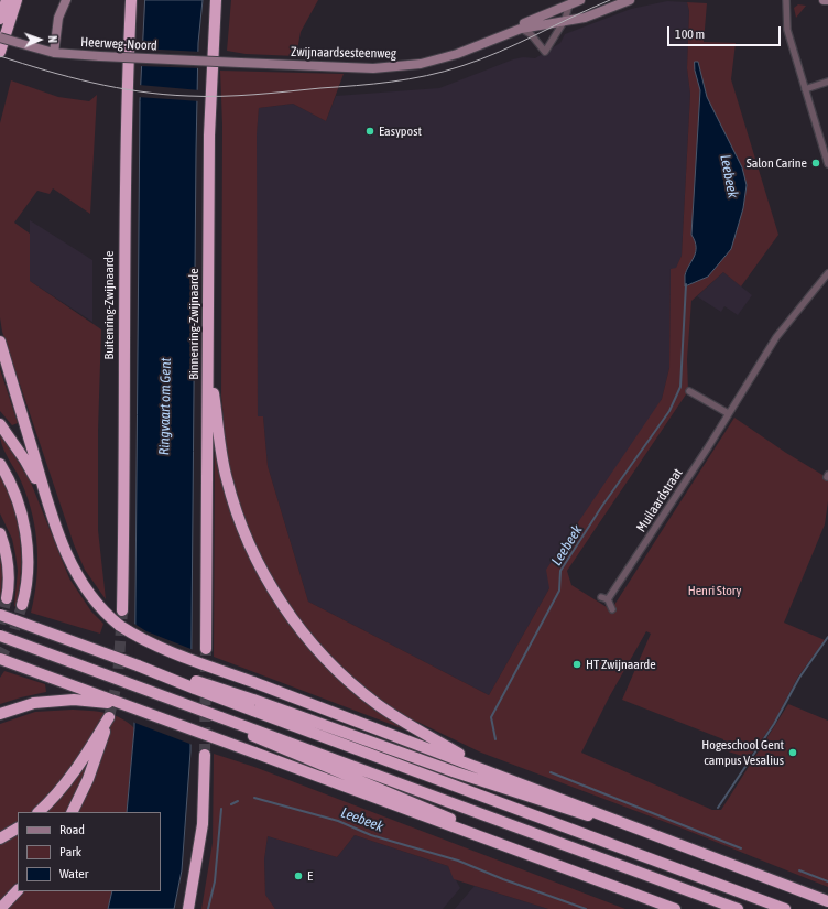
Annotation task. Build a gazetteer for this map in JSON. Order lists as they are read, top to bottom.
{
  "streets": {
    "highway": ["Buitenring-Zwijnaarde", "Binnenring-Zwijnaarde"],
    "street": ["Heerweg-Noord", "Zwijnaardsesteenweg", "Muilaardstraat"]
  },
  "crossings": [
    ["Heerweg-Noord", "Zwijnaardsesteenweg"]
  ],
  "water": ["Leebeek", "Ringvaart om Gent"],
  "parks": ["Henri Story"],
  "places": [
    "Easypost",
    "Salon Carine",
    "HT Zwijnaarde",
    "Hogeschool Gent campus Vesalius",
    "E"
  ],
  "legend": ["Road", "Park", "Water"],
  "scale_bar": "100 m",
  "north": "right"
}
